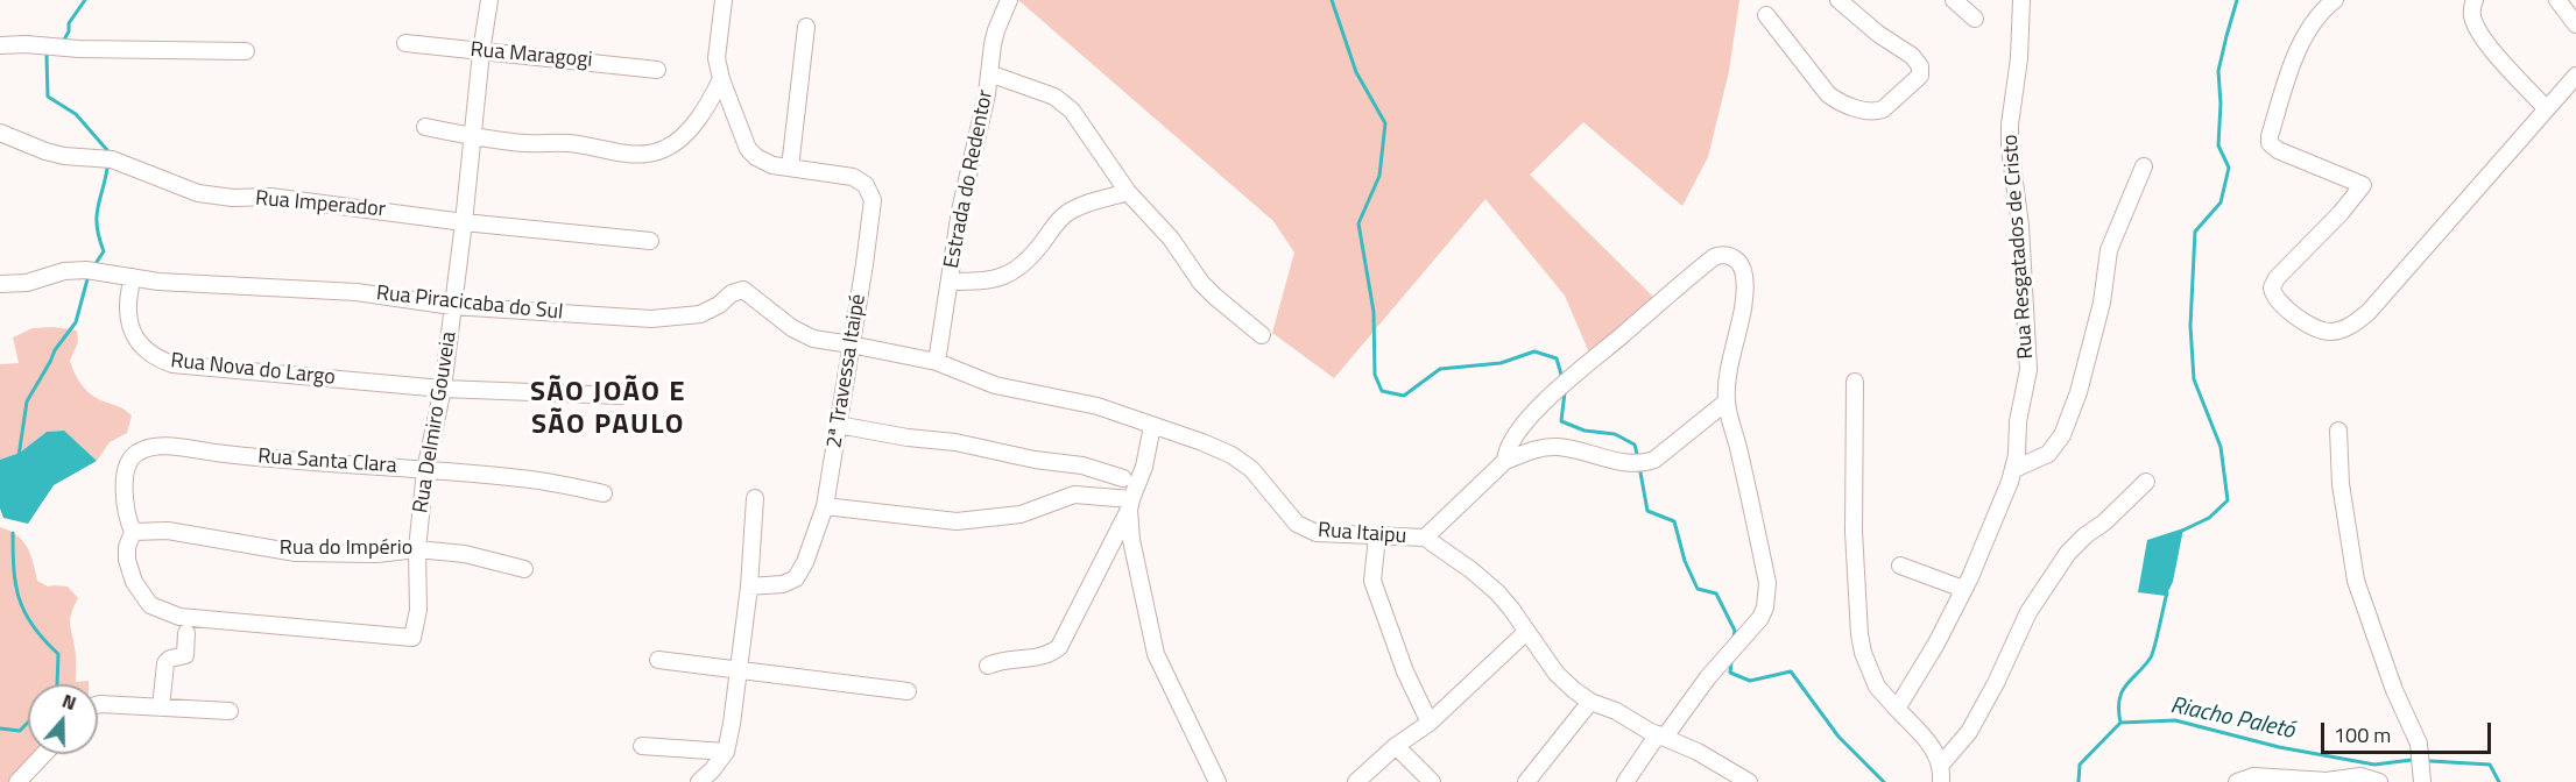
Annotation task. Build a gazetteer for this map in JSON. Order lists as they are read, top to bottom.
{
  "streets": {
    "street": [
      "Rua Maragogi",
      "Estrada do Redentor",
      "Rua Imperador",
      "Rua Resgatados de Cristo",
      "Rua Piracicaba do Sul",
      "Rua Nova do Largo",
      "2ª Travessa Itaipé",
      "Rua Delmiro Gouveia",
      "Rua Santa Clara",
      "Rua Itaipu",
      "Rua do Império"
    ]
  },
  "crossings": [
    ["Rua Maragogi", "Rua Delmiro Gouveia"],
    ["Estrada do Redentor", "Rua Itaipu"],
    ["Rua Imperador", "Rua Delmiro Gouveia"],
    ["Rua Piracicaba do Sul", "Rua Nova do Largo"],
    ["Rua Piracicaba do Sul", "2ª Travessa Itaipé"],
    ["Rua Piracicaba do Sul", "Rua Delmiro Gouveia"],
    ["Rua Piracicaba do Sul", "Rua Itaipu"],
    ["Rua Nova do Largo", "Rua Delmiro Gouveia"],
    ["2ª Travessa Itaipé", "Rua Itaipu"],
    ["Rua Delmiro Gouveia", "Rua Santa Clara"],
    ["Rua Delmiro Gouveia", "Rua do Império"],
    ["Rua Santa Clara", "Rua do Império"]
  ],
  "districts": ["SÃO JOÃO E SÃO PAULO"],
  "water": ["Riacho Paletó"],
  "scale_bar": "100 m",
  "north": "top"
}
